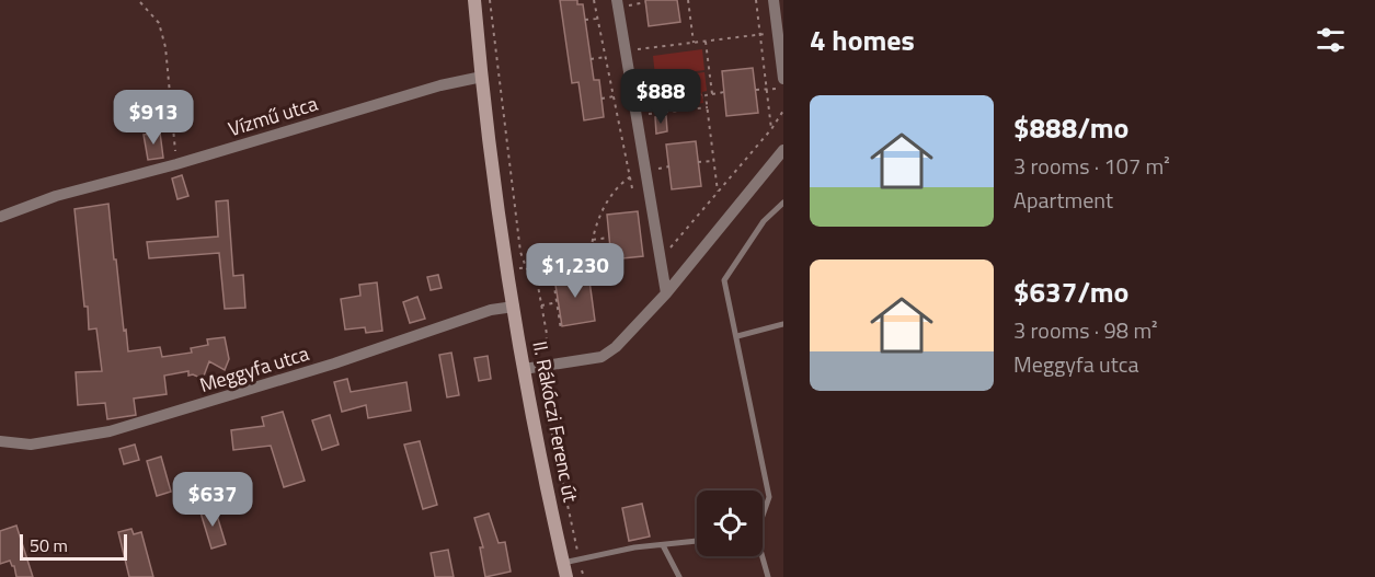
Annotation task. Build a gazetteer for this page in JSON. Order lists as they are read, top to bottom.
{
  "streets": {
    "main road": ["II. Rákóczi Ferenc út"],
    "street": ["Vízmű utca", "Meggyfa utca"]
  },
  "crossings": [
    ["Vízmű utca", "II. Rákóczi Ferenc út"],
    ["Meggyfa utca", "II. Rákóczi Ferenc út"]
  ],
  "scale_bar": "50 m",
  "page": {
    "heading": "4 homes",
    "price": [
      "$888",
      "$913",
      "$1,230",
      "$637"
    ],
    "list": [
      {
        "name": "$888/mo",
        "note": "3 rooms · 107 m² · Apartment"
      },
      {
        "name": "$637/mo",
        "note": "3 rooms · 98 m² · Meggyfa utca"
      }
    ],
    "scale": "50 m"
  }
}
